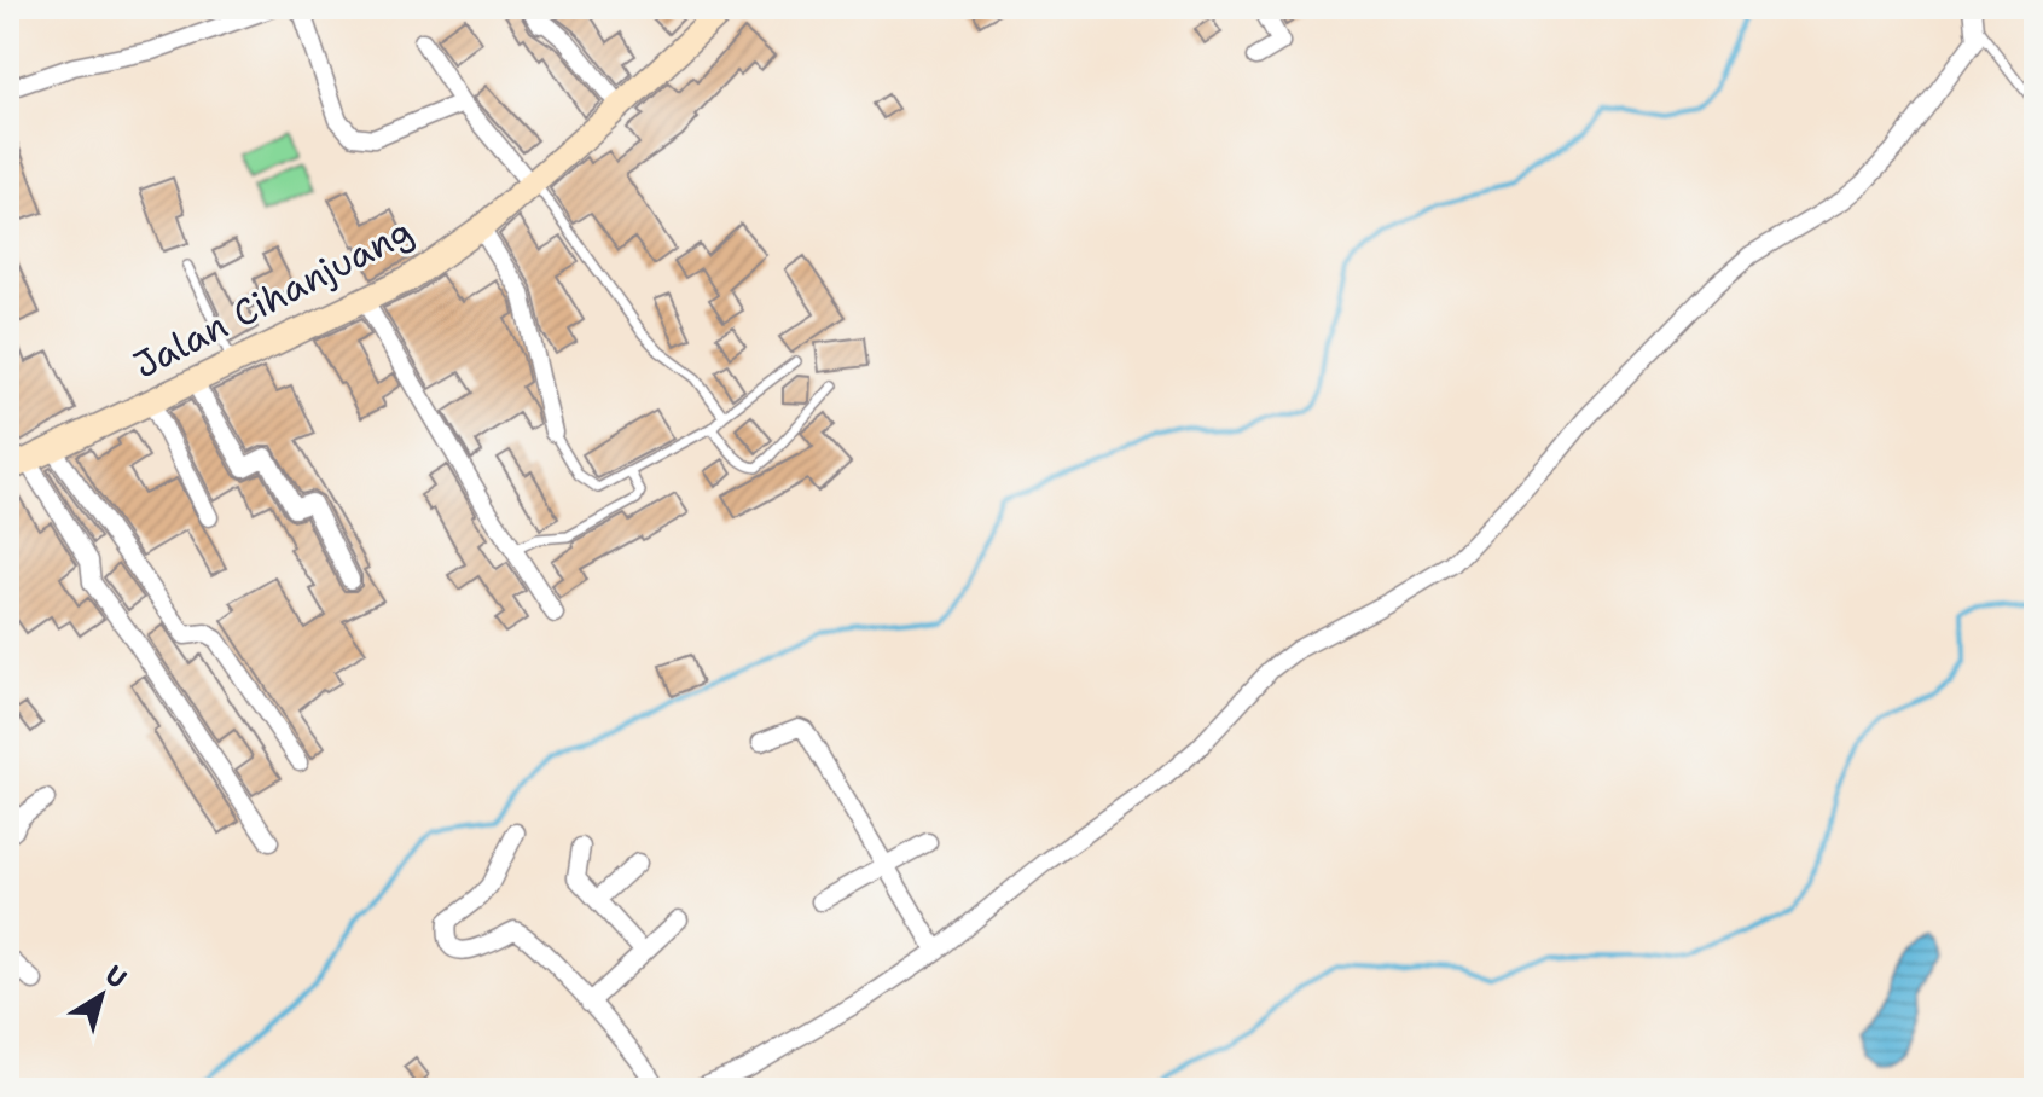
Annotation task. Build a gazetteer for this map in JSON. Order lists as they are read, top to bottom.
{
  "streets": {
    "main road": ["Jalan Cihanjuang"]
  },
  "north": "top right"
}
